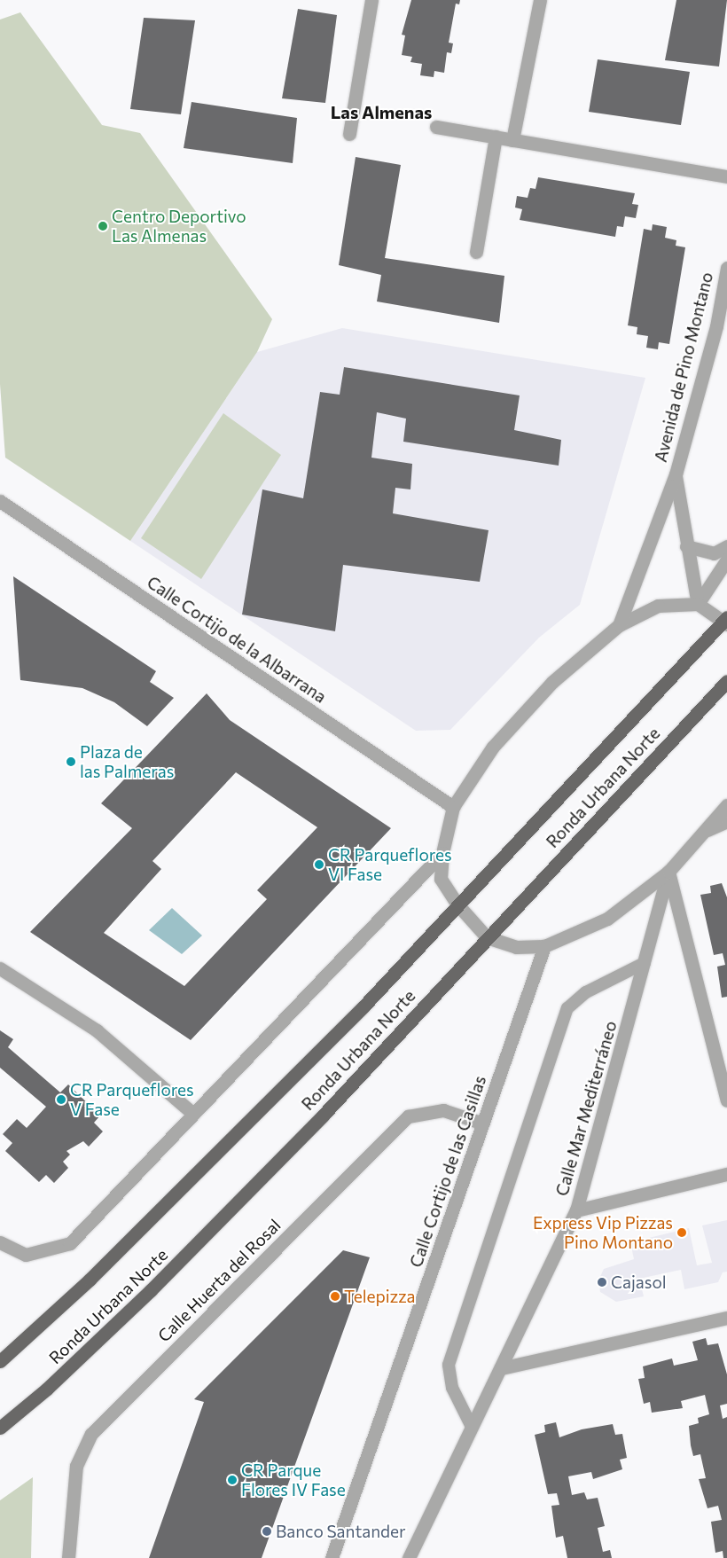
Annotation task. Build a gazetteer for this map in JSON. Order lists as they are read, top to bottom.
{
  "streets": {
    "main road": ["Ronda Urbana Norte"],
    "street": [
      "Avenida de Pino Montano",
      "Calle Cortijo de la Albarrana",
      "Calle Mar Mediterráneo",
      "Calle Cortijo de las Casillas",
      "Calle Huerta del Rosal"
    ]
  },
  "crossings": [
    ["Calle Cortijo de las Casillas", "Calle Huerta del Rosal"]
  ],
  "districts": ["Las Almenas"],
  "places": [
    "Centro Deportivo Las Almenas",
    "Plaza de las Palmeras",
    "CR Parqueflores VI Fase",
    "CR Parqueflores V Fase",
    "Express Vip Pizzas Pino Montano",
    "Cajasol",
    "Telepizza",
    "CR Parque Flores IV Fase",
    "Banco Santander"
  ]
}
